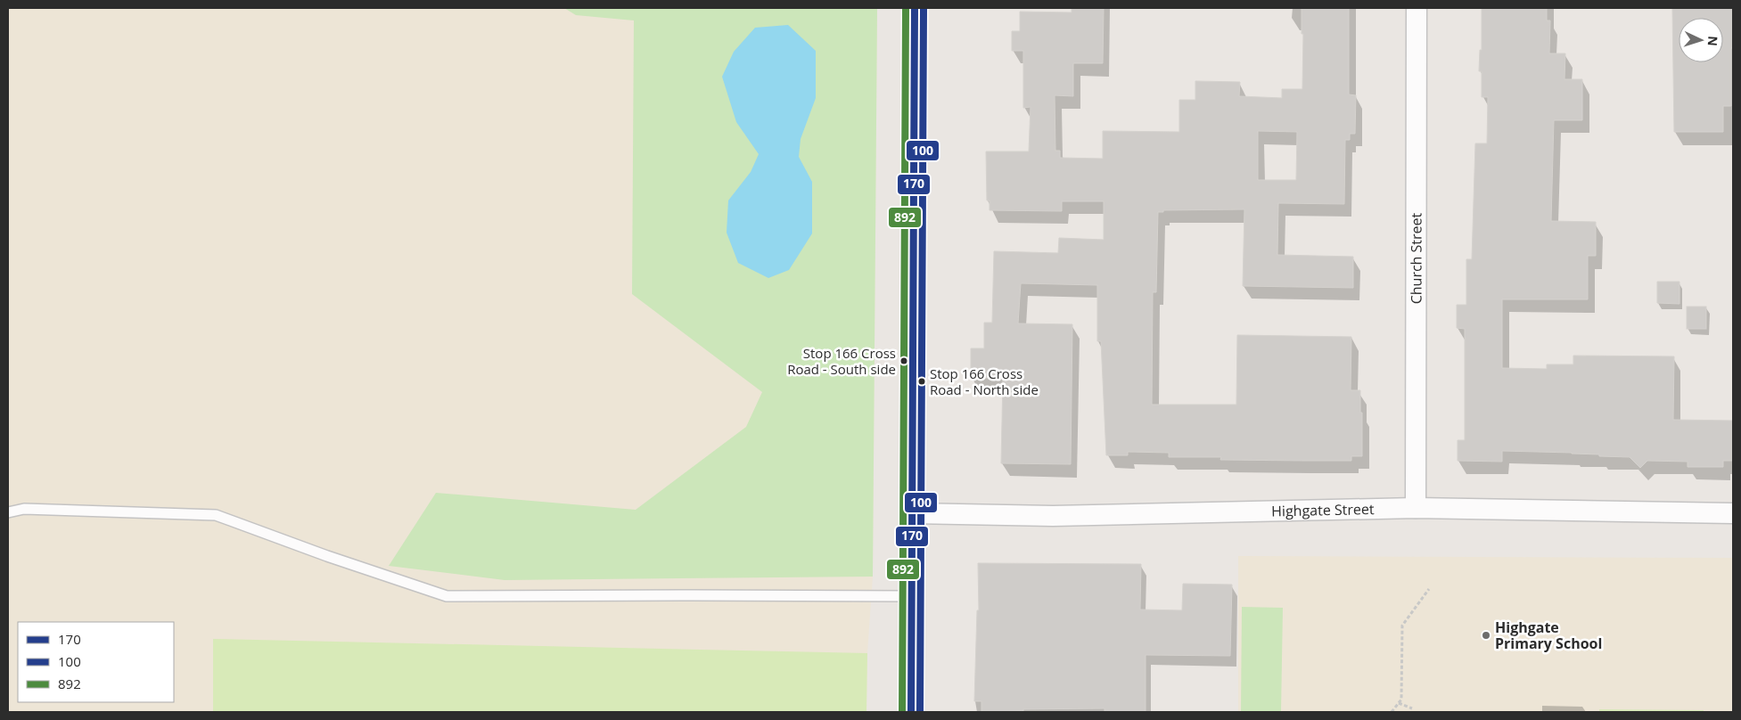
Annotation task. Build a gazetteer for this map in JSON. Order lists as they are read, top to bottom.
{
  "streets": {
    "street": ["Church Street", "Highgate Street"]
  },
  "crossings": [
    ["Church Street", "Highgate Street"]
  ],
  "places": ["Stop 166 Cross Road - South side", "Stop 166 Cross Road - North side", "Highgate Primary School"],
  "lines": ["transit line 170", "transit line 100", "transit line 892"],
  "legend": ["170", "100", "892"],
  "north": "right"
}
